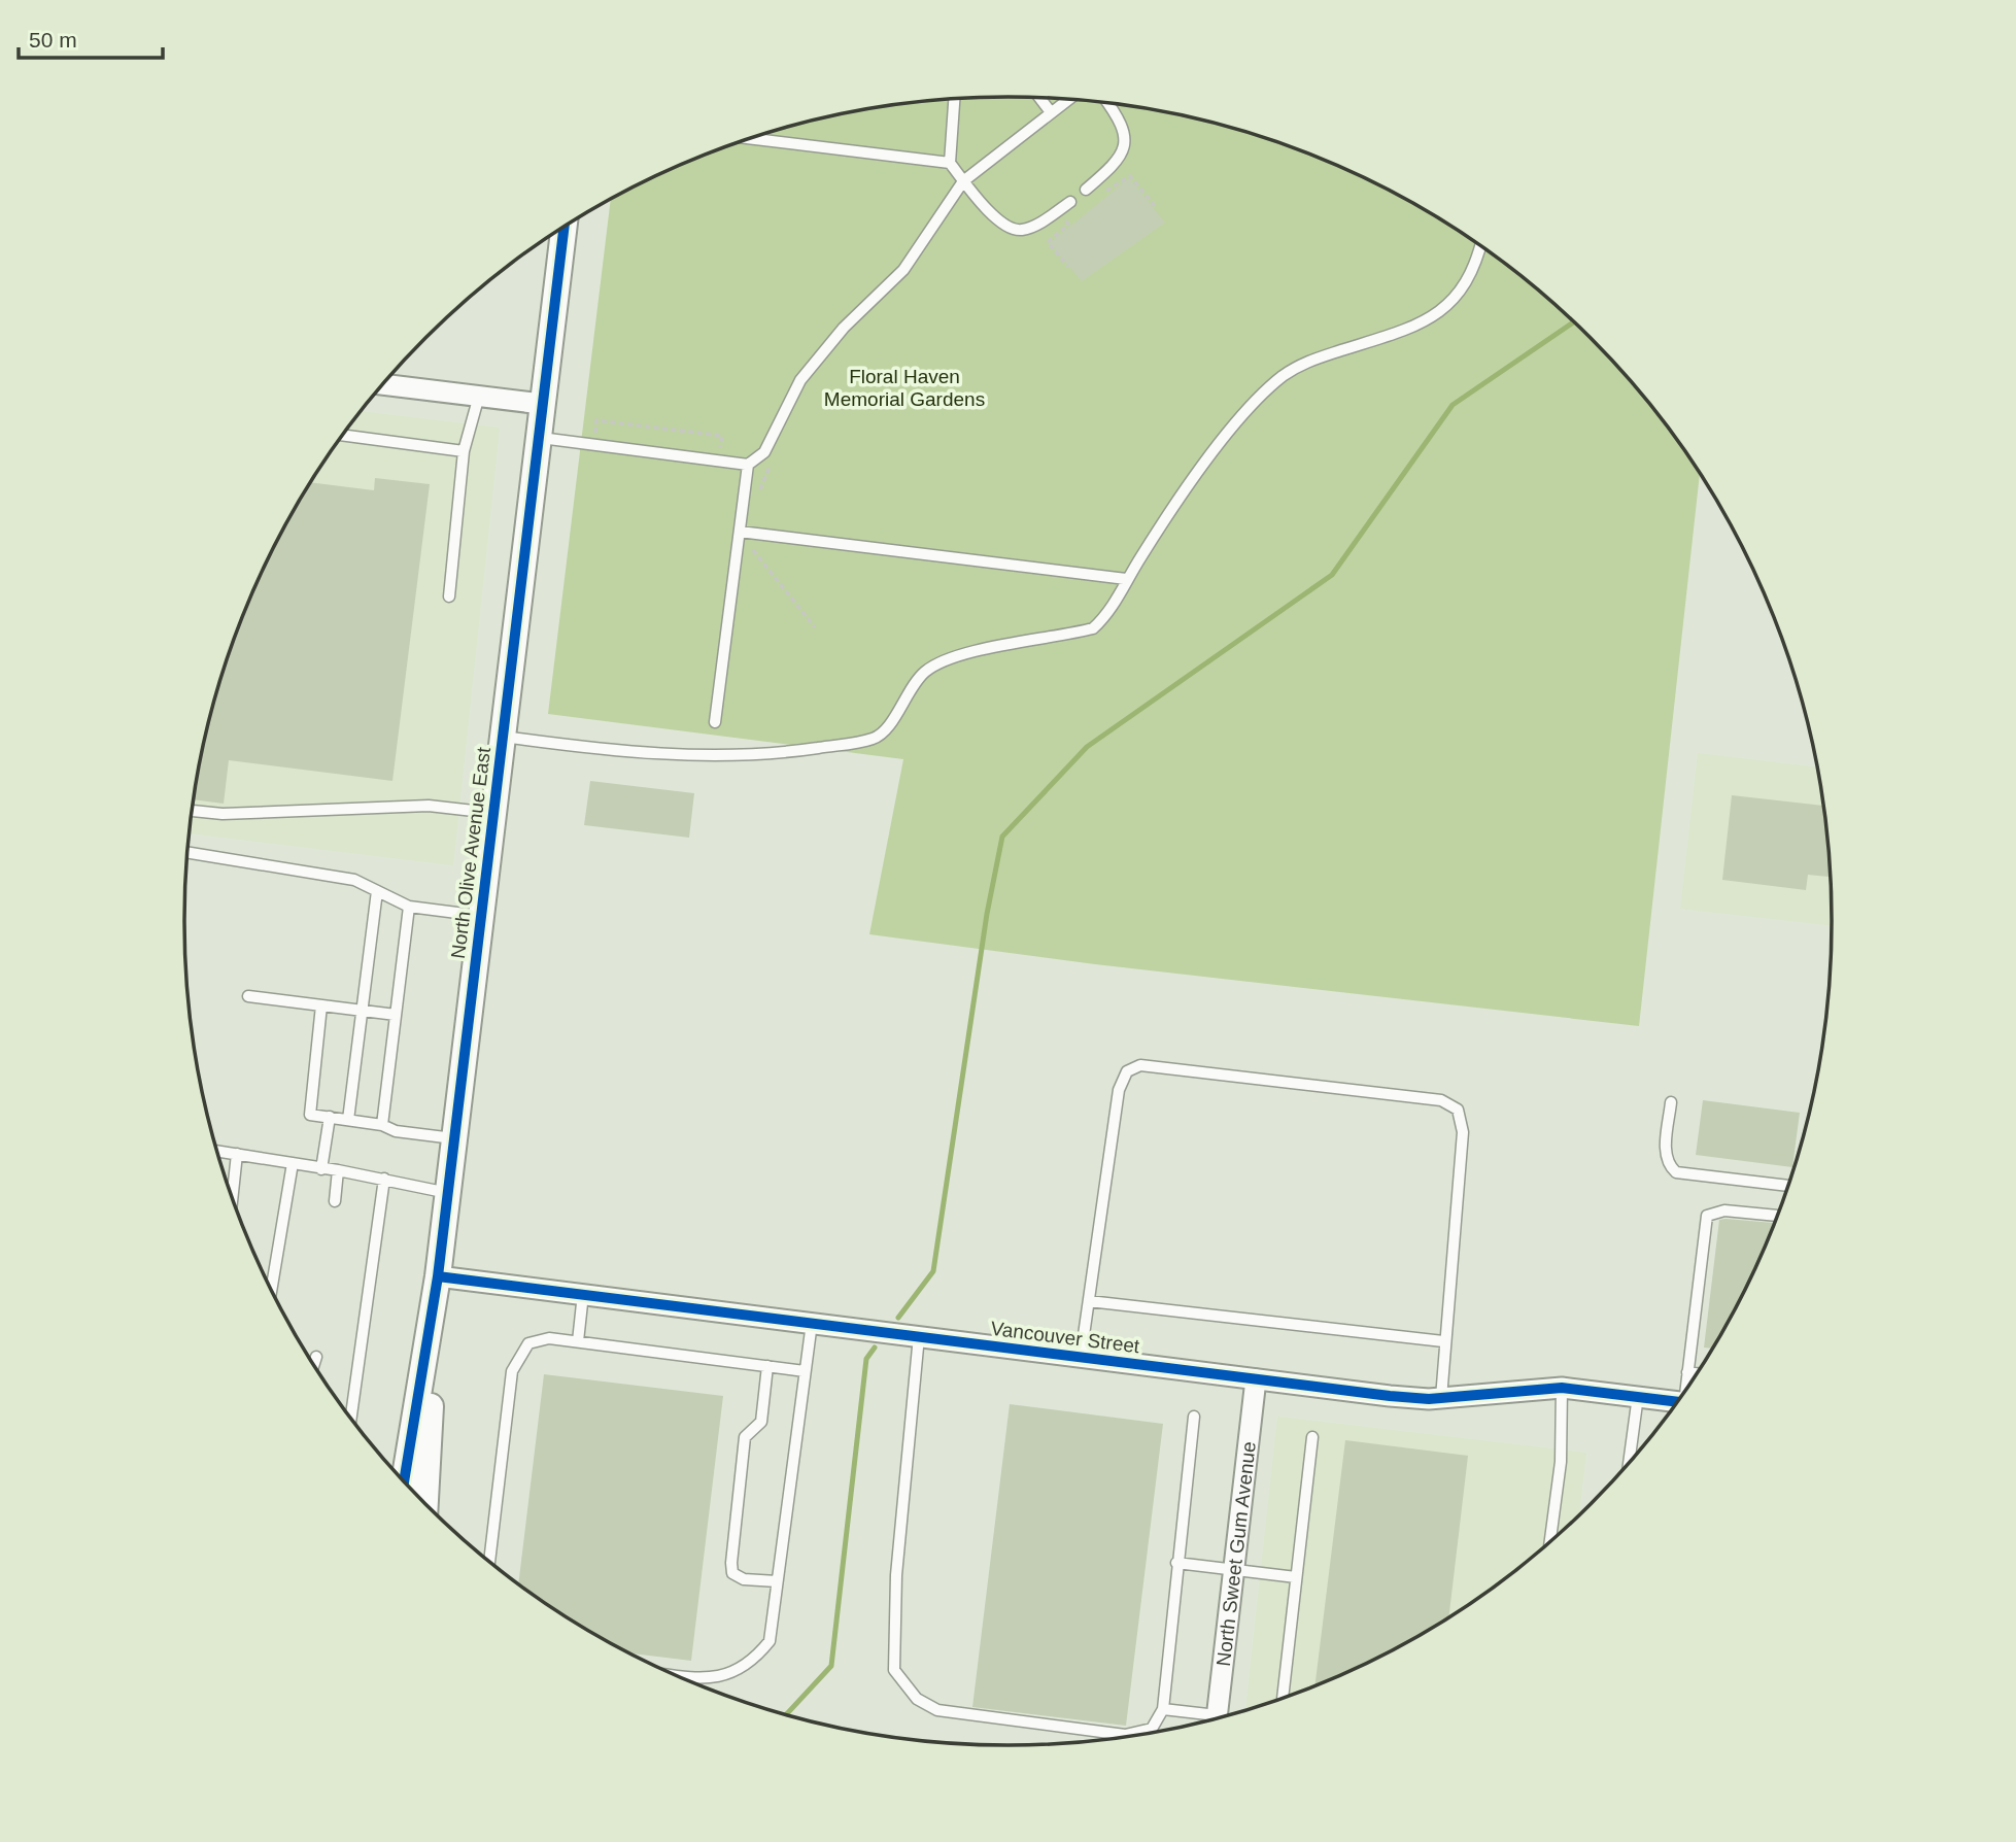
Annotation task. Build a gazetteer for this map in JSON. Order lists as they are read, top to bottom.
{
  "streets": {
    "street": ["North Olive Avenue East", "Vancouver Street", "North Sweet Gum Avenue"]
  },
  "crossings": [
    ["North Olive Avenue East", "Vancouver Street"],
    ["Vancouver Street", "North Sweet Gum Avenue"]
  ],
  "parks": ["Floral Haven Memorial Gardens"],
  "scale_bar": "50 m"
}
